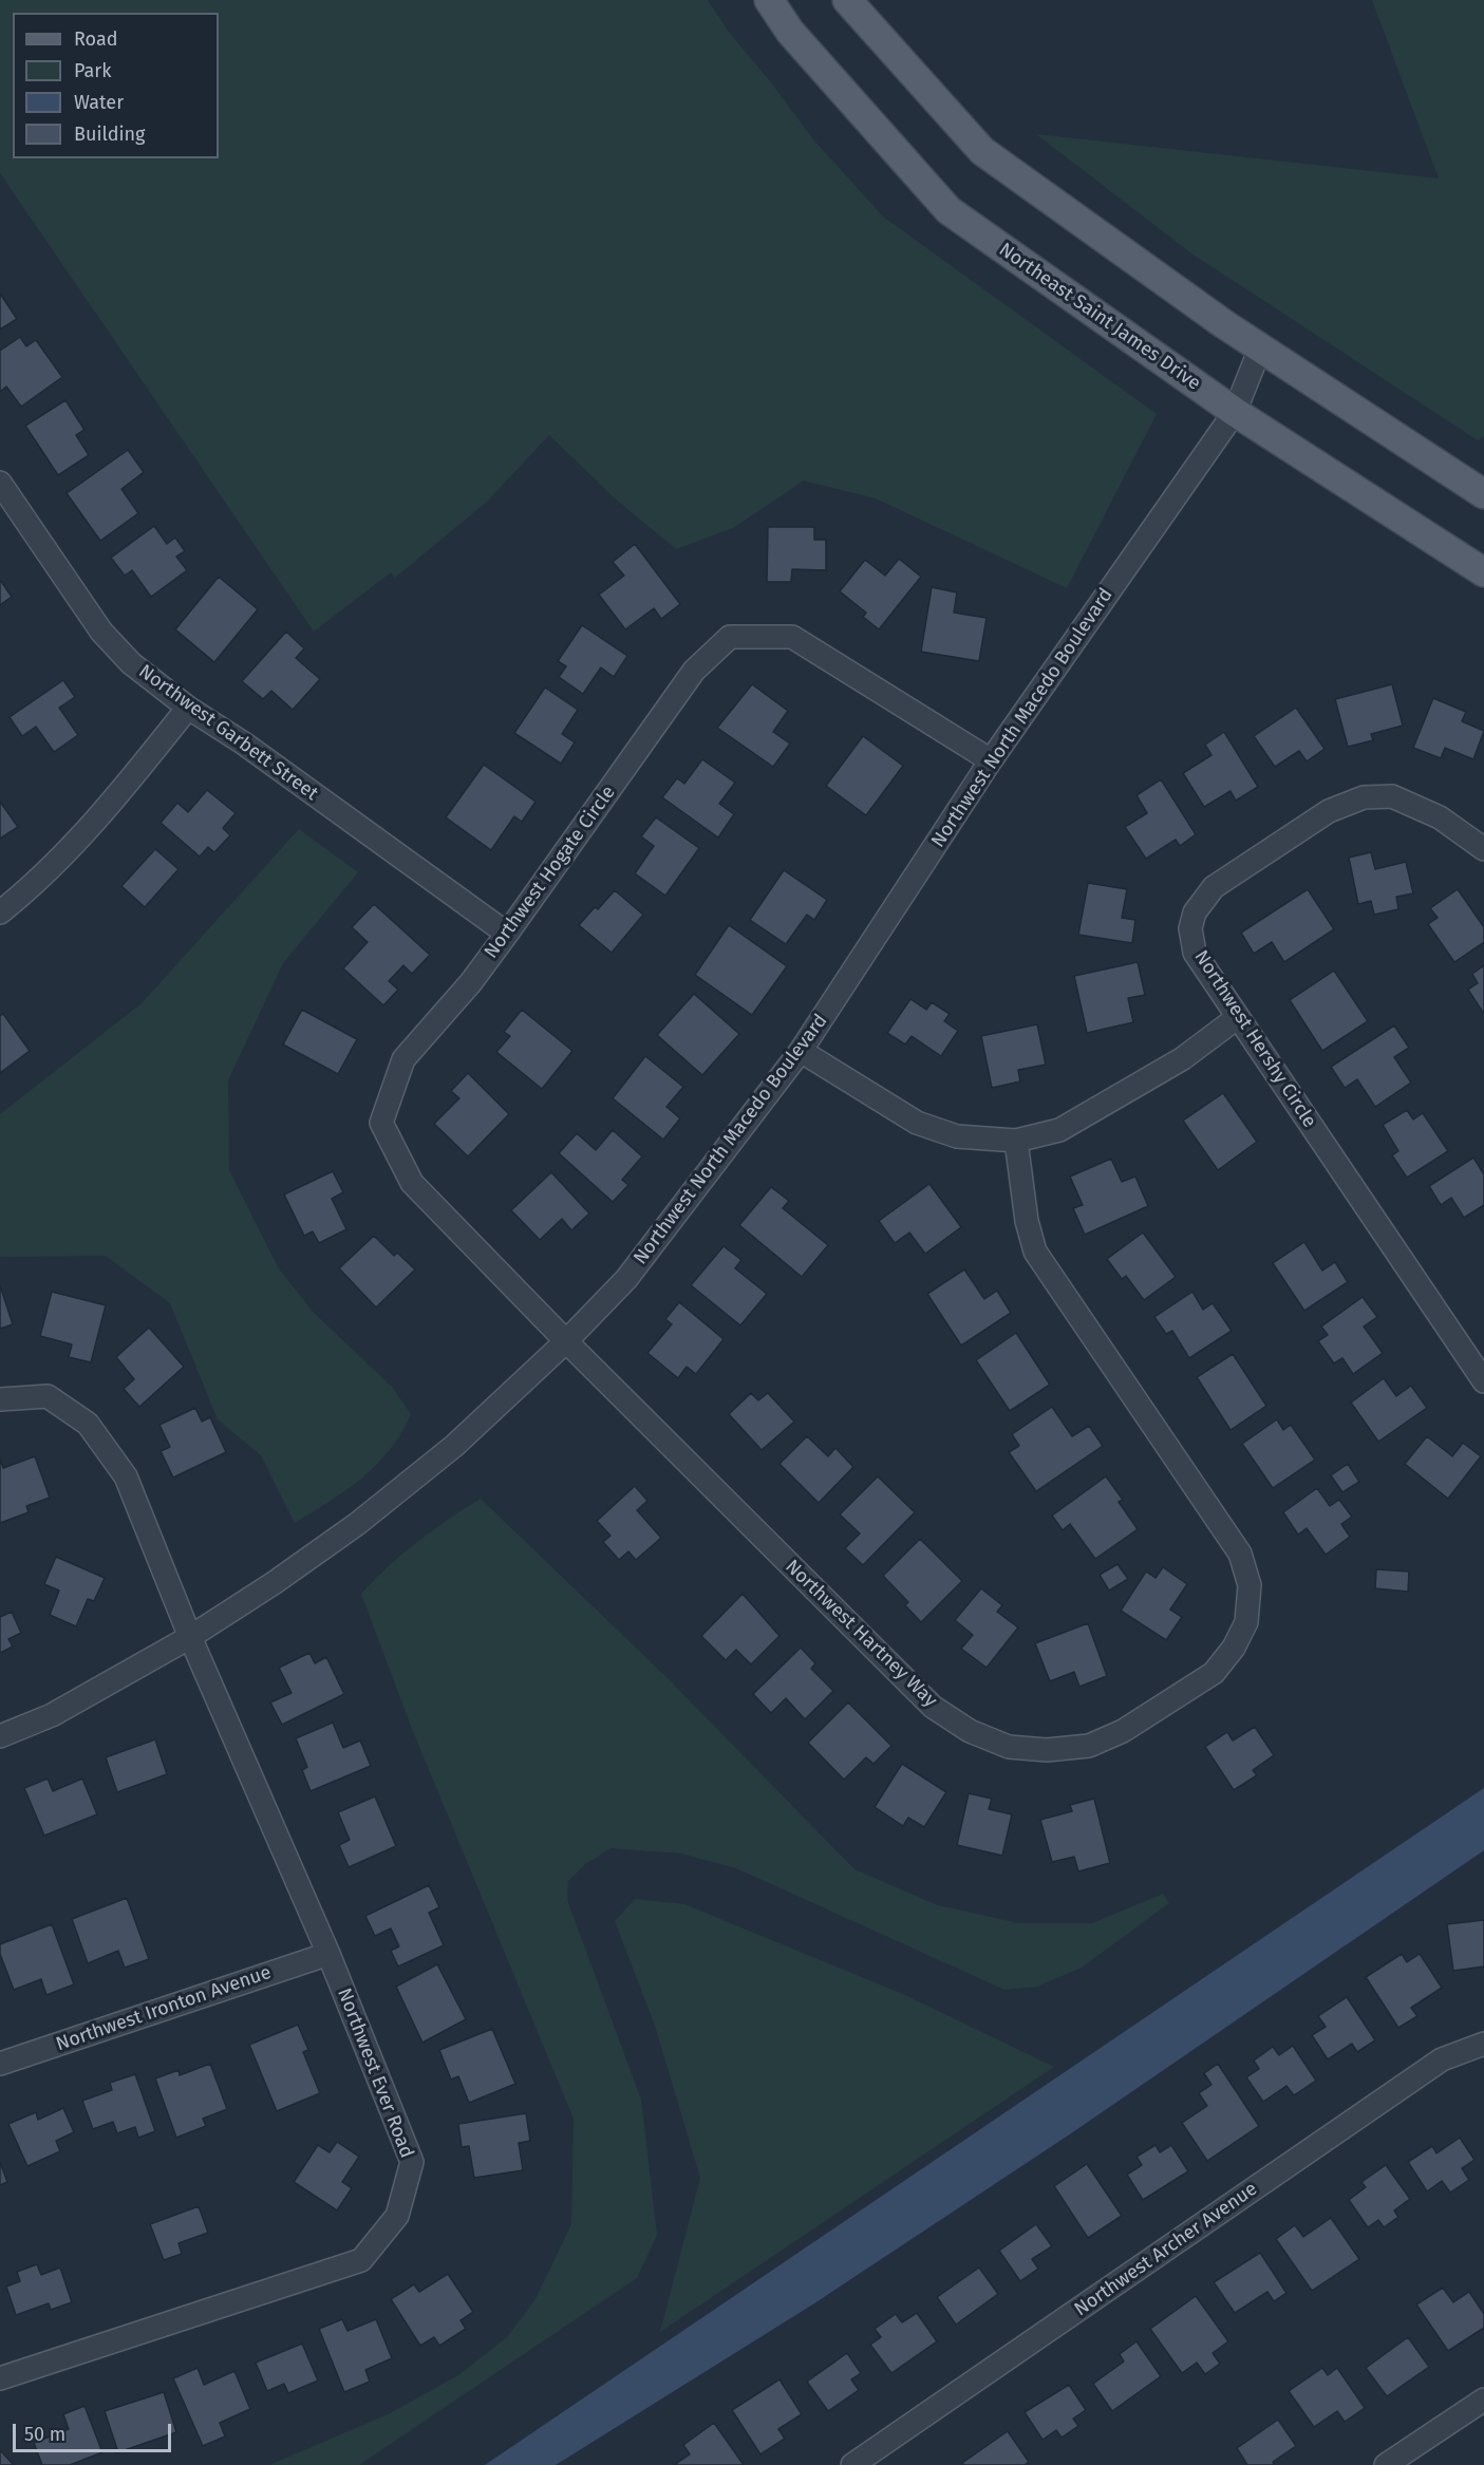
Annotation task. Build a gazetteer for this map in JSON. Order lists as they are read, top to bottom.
{
  "streets": {
    "main road": ["Northeast Saint James Drive"],
    "street": [
      "Northwest North Macedo Boulevard",
      "Northwest Garbett Street",
      "Northwest Hogate Circle",
      "Northwest Hershy Circle",
      "Northwest Hartney Way",
      "Northwest Ironton Avenue",
      "Northwest Ever Road",
      "Northwest Archer Avenue"
    ]
  },
  "crossings": [
    ["Northeast Saint James Drive", "Northwest North Macedo Boulevard"],
    ["Northwest North Macedo Boulevard", "Northwest Hogate Circle"],
    ["Northwest North Macedo Boulevard", "Northwest Hartney Way"],
    ["Northwest North Macedo Boulevard", "Northwest Ever Road"],
    ["Northwest Garbett Street", "Northwest Hogate Circle"],
    ["Northwest Hogate Circle", "Northwest Hartney Way"],
    ["Northwest Ironton Avenue", "Northwest Ever Road"]
  ],
  "legend": [
    "Road",
    "Park",
    "Water",
    "Building"
  ],
  "scale_bar": "50 m"
}
